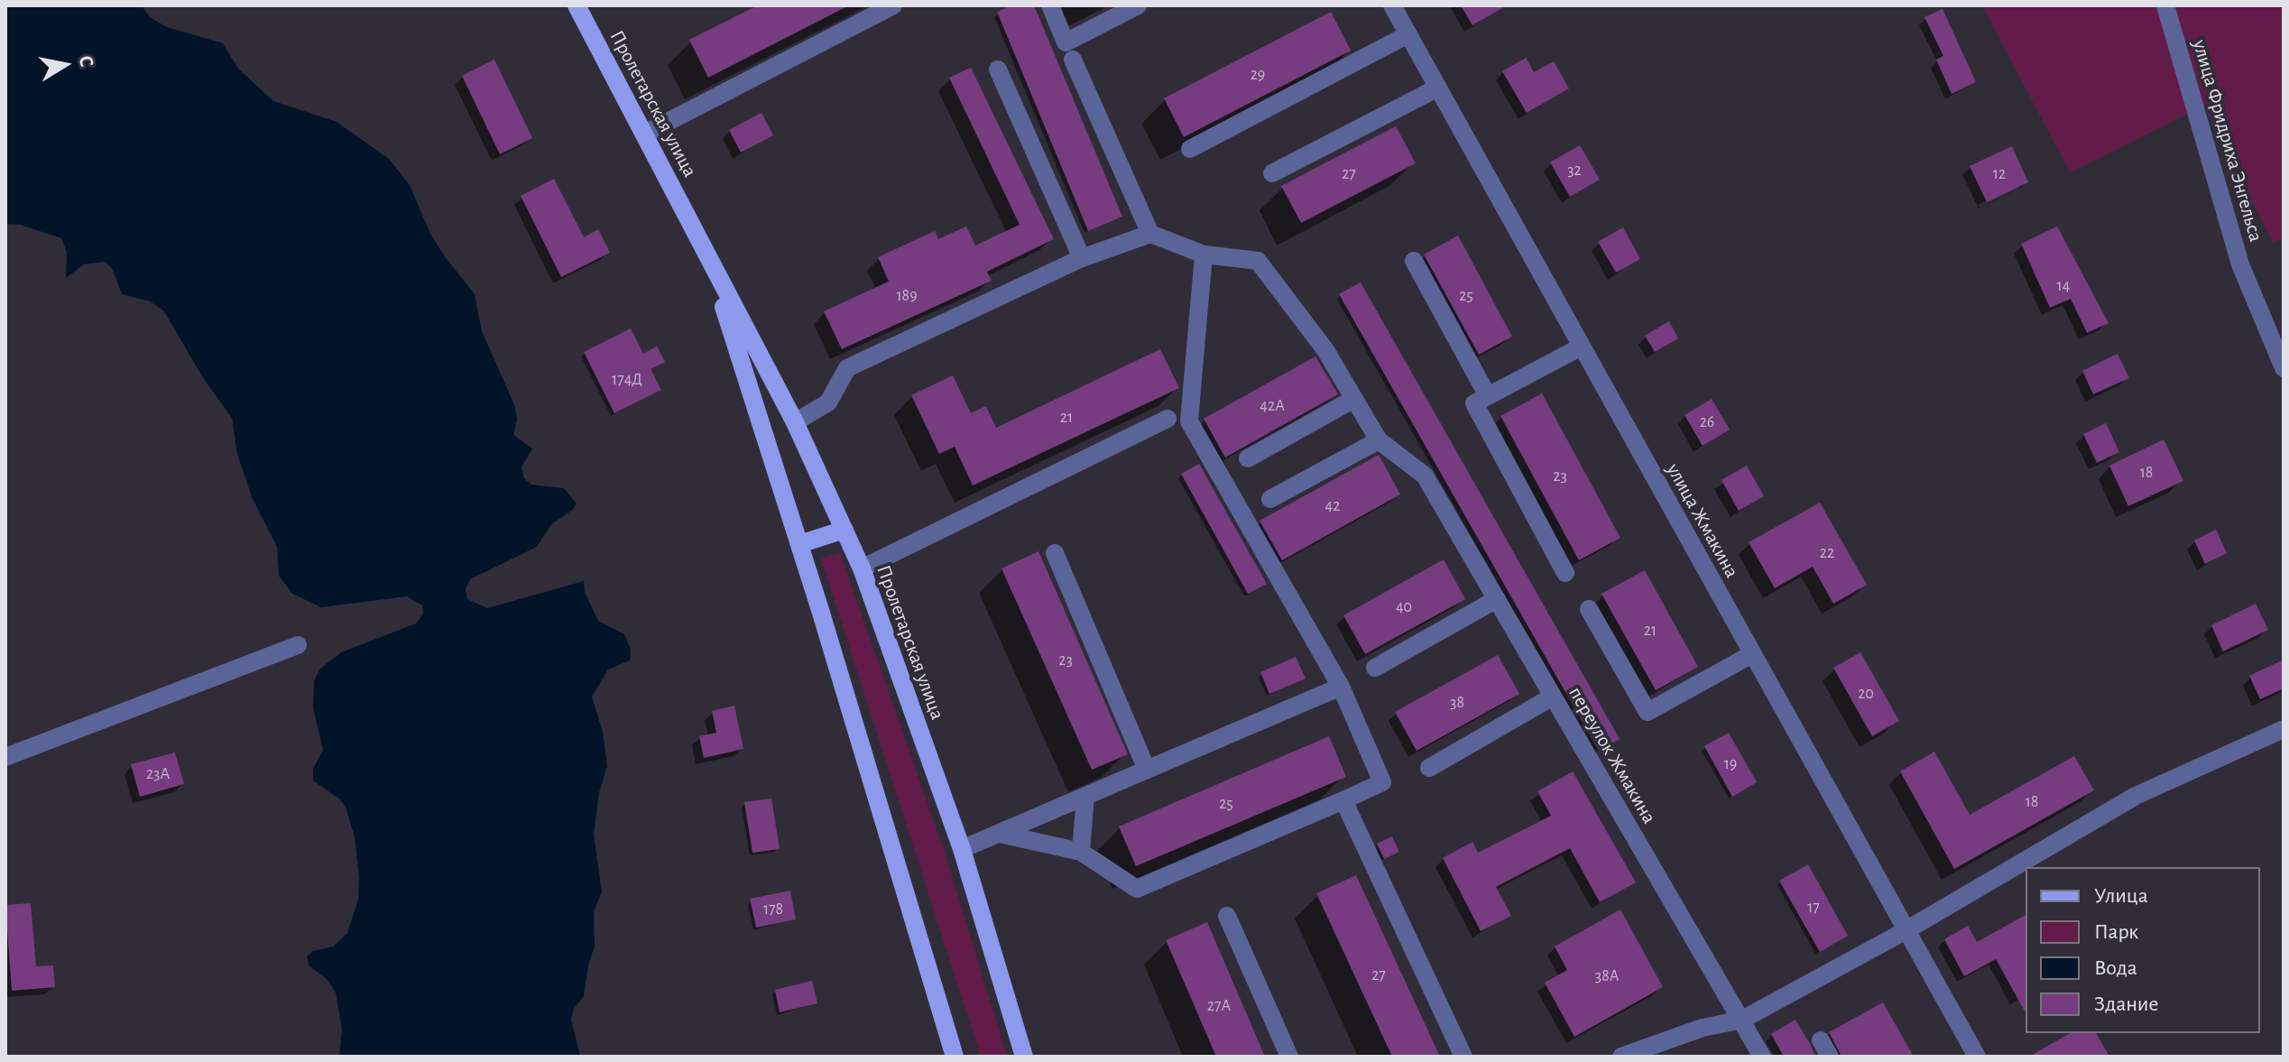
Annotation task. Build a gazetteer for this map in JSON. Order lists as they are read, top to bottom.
{
  "streets": {
    "main road": ["Пролетарская улица"],
    "street": ["улица Фридриха Энгельса", "улица Жмакина", "переулок Жмакина"]
  },
  "house_numbers": [
    "29",
    "32",
    "27",
    "12",
    "14",
    "189",
    "25",
    "174Д",
    "42А",
    "21",
    "26",
    "18",
    "23",
    "42",
    "22",
    "40",
    "21",
    "23",
    "20",
    "38",
    "19",
    "23А",
    "18",
    "25",
    "17",
    "178",
    "27",
    "38А",
    "27А"
  ],
  "legend": [
    "Улица",
    "Парк",
    "Вода",
    "Здание"
  ],
  "north": "right"
}
